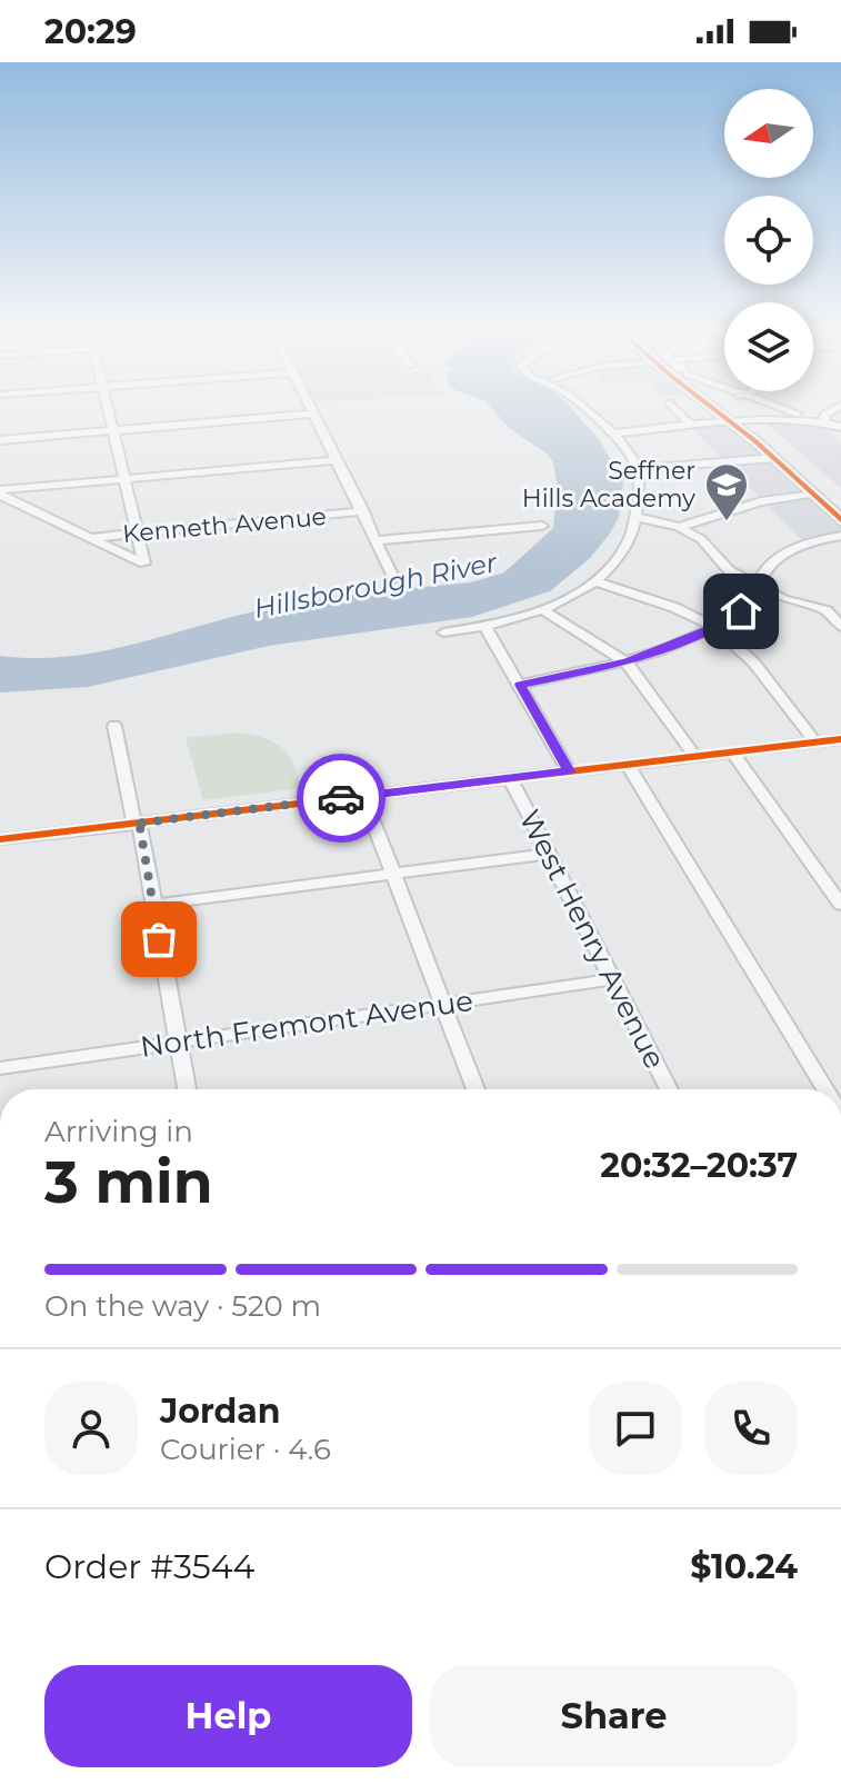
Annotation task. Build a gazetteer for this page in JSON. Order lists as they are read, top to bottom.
{
  "streets": {
    "street": ["Kenneth Avenue", "West Henry Avenue", "North Fremont Avenue"]
  },
  "crossings": [
    ["West Henry Avenue", "North Fremont Avenue"]
  ],
  "water": ["Hillsborough River"],
  "places": {
    "school or university": ["Seffner Hills Academy"]
  },
  "north": "left",
  "page": {
    "status": "20:29",
    "heading": ["3 min", "Arriving in", "20:32–20:37"],
    "panel": [
      "Jordan",
      "Courier · 4.6",
      "Order #3544",
      "$10.24"
    ],
    "bar": "On the way · 520 m",
    "buttons": ["Help", "Share"]
  }
}
